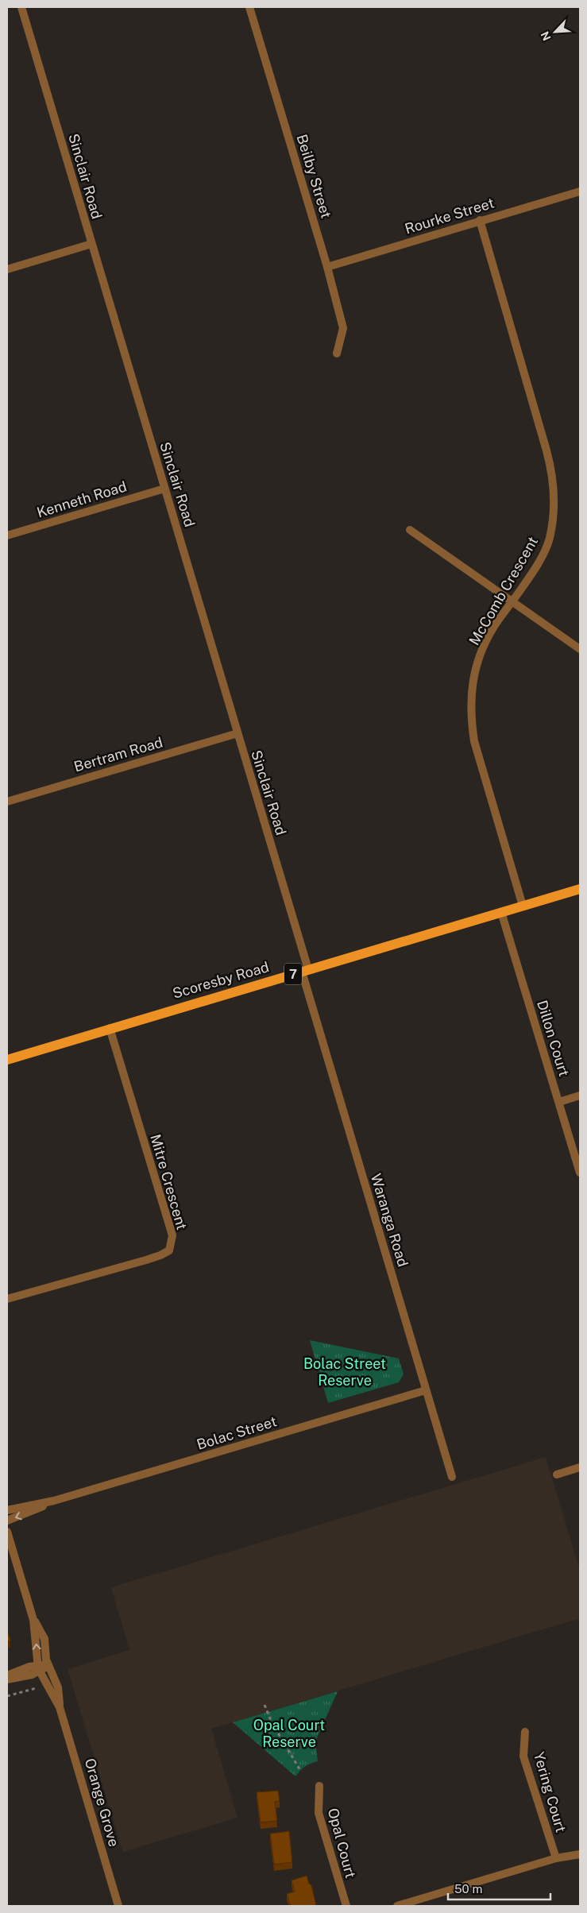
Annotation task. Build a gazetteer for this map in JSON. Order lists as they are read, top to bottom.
{
  "streets": {
    "main road": ["7", "Scoresby Road"],
    "street": [
      "Sinclair Road",
      "Beilby Street",
      "Rourke Street",
      "Kenneth Road",
      "McComb Crescent",
      "Bertram Road",
      "Dillon Court",
      "Mitre Crescent",
      "Waranga Road",
      "Bolac Street",
      "Yering Court",
      "Orange Grove",
      "Opal Court"
    ]
  },
  "crossings": [
    ["Sinclair Road", "Kenneth Road"],
    ["Sinclair Road", "Bertram Road"],
    ["Sinclair Road", "Scoresby Road"],
    ["Sinclair Road", "Waranga Road"],
    ["Beilby Street", "Rourke Street"],
    ["Rourke Street", "McComb Crescent"],
    ["McComb Crescent", "Scoresby Road"],
    ["Scoresby Road", "Dillon Court"],
    ["Scoresby Road", "Mitre Crescent"],
    ["Scoresby Road", "Waranga Road"],
    ["Waranga Road", "Bolac Street"]
  ],
  "parks": ["Bolac Street Reserve", "Opal Court Reserve"],
  "scale_bar": "50 m",
  "north": "bottom left"
}
